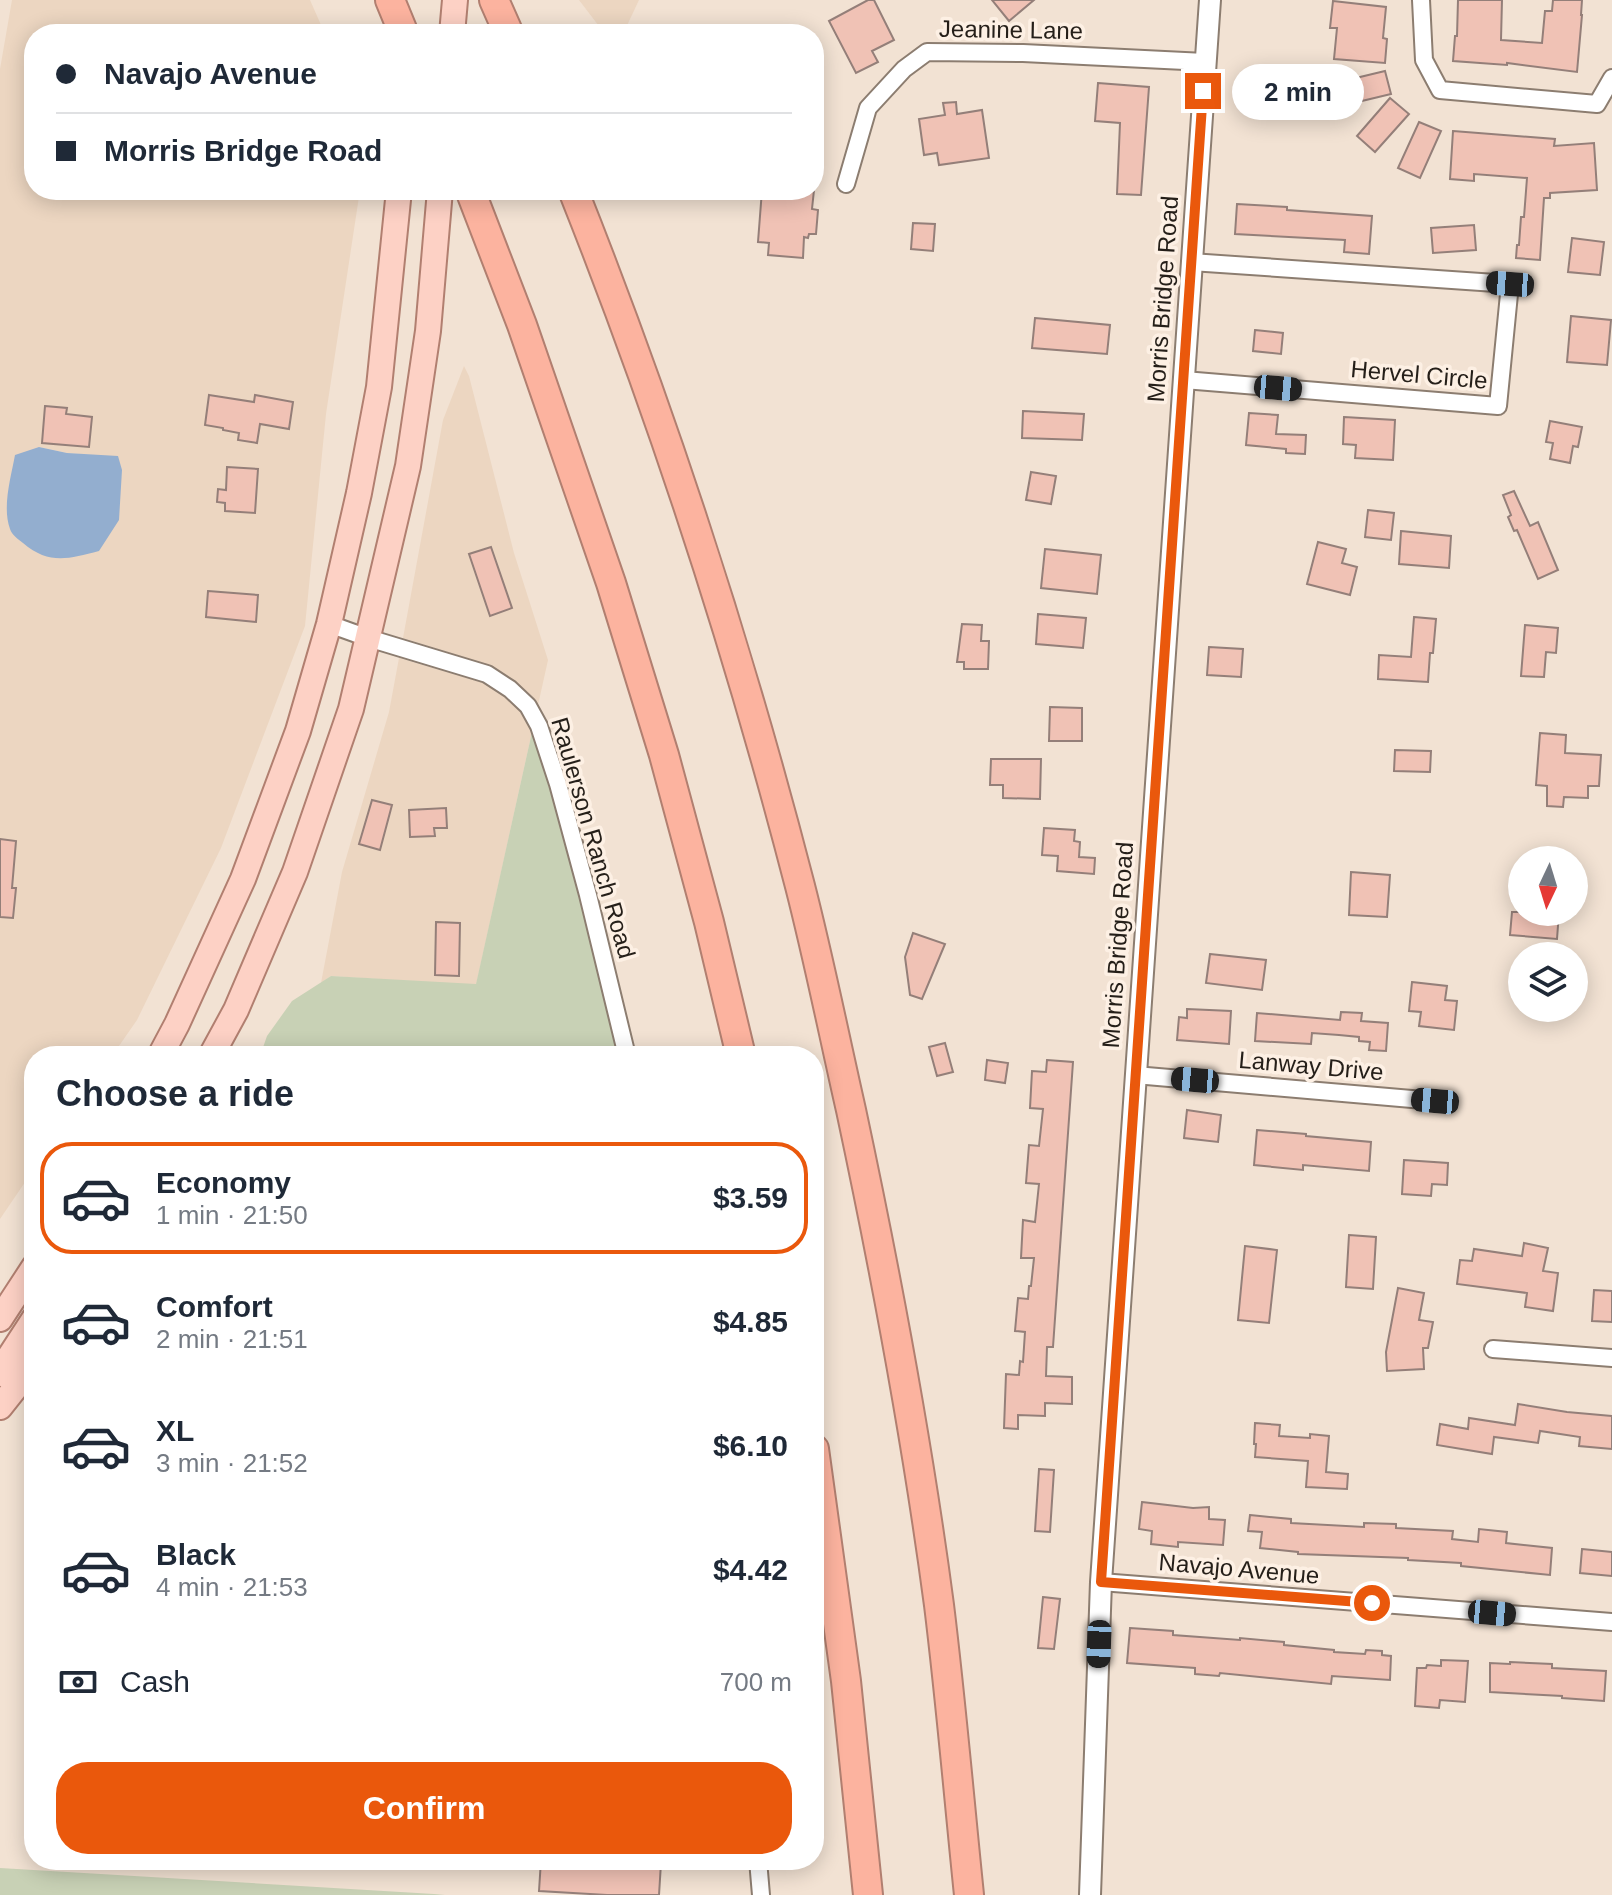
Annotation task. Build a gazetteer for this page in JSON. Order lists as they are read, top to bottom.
{
  "streets": {
    "street": [
      "Jeanine Lane",
      "Morris Bridge Road",
      "Hervel Circle",
      "Raulerson Ranch Road",
      "Lanway Drive",
      "Navajo Avenue"
    ]
  },
  "crossings": [
    ["Jeanine Lane", "Morris Bridge Road"],
    ["Morris Bridge Road", "Hervel Circle"],
    ["Morris Bridge Road", "Lanway Drive"],
    ["Morris Bridge Road", "Navajo Avenue"]
  ],
  "north": "bottom",
  "page": {
    "banner": ["Navajo Avenue", "Morris Bridge Road"],
    "bubble": "2 min",
    "heading": "Choose a ride",
    "list": [
      {
        "name": "Economy",
        "note": "1 min · 21:50",
        "value": "$3.59"
      },
      {
        "name": "Comfort",
        "note": "2 min · 21:51",
        "value": "$4.85"
      },
      {
        "name": "XL",
        "note": "3 min · 21:52",
        "value": "$6.10"
      },
      {
        "name": "Black",
        "note": "4 min · 21:53",
        "value": "$4.42"
      }
    ],
    "pay": ["Cash", "700 m"],
    "buttons": "Confirm"
  }
}
